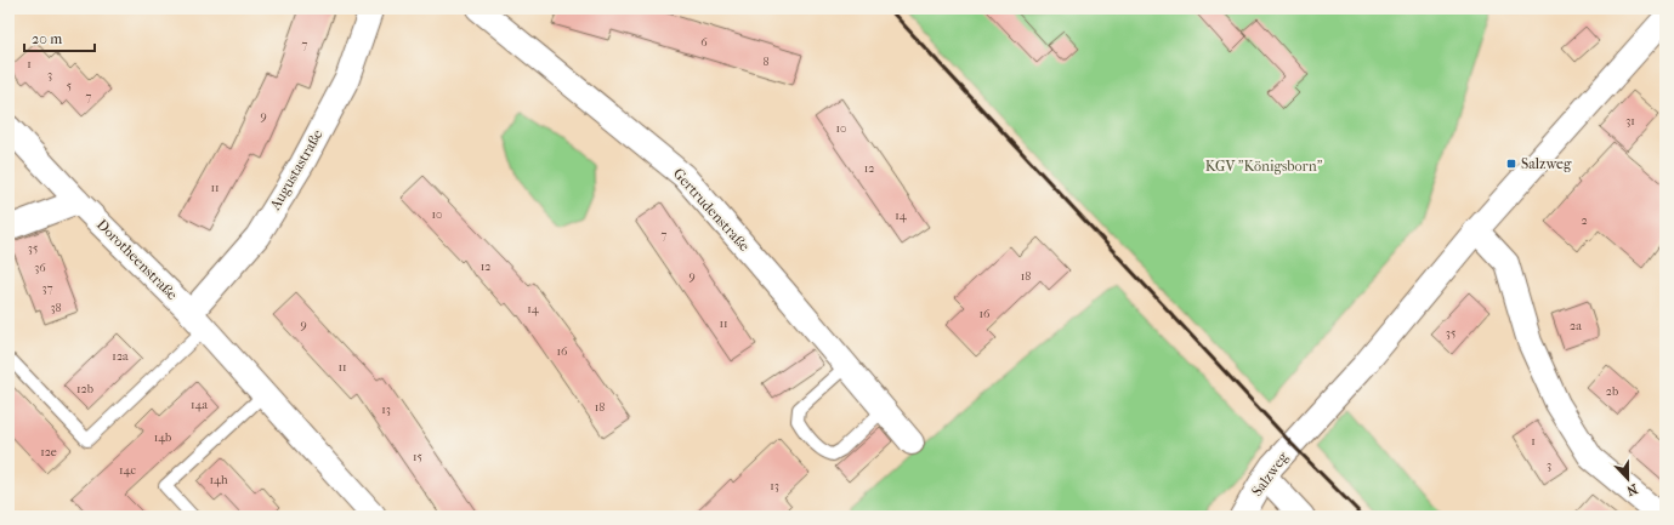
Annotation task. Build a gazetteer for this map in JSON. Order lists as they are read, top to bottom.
{
  "streets": {
    "street": [
      "Augustastraße",
      "Gertrudenstraße",
      "Dorotheenstraße",
      "Salzweg"
    ]
  },
  "crossings": [
    ["Augustastraße", "Dorotheenstraße"]
  ],
  "parks": ["KGV \"Königsborn\""],
  "places": {
    "transit": ["Salzweg"]
  },
  "house_numbers": [
    "6",
    "7",
    "8",
    "1",
    "3",
    "5",
    "7",
    "9",
    "31",
    "10",
    "12",
    "11",
    "10",
    "14",
    "2",
    "7",
    "35",
    "12",
    "36",
    "9",
    "18",
    "37",
    "38",
    "14",
    "16",
    "11",
    "9",
    "2a",
    "35",
    "16",
    "12a",
    "11",
    "12b",
    "2b",
    "14a",
    "18",
    "13",
    "14b",
    "1",
    "12e",
    "15",
    "3",
    "14c",
    "14h",
    "13"
  ],
  "scale_bar": "20 m",
  "north": "bottom"
}
